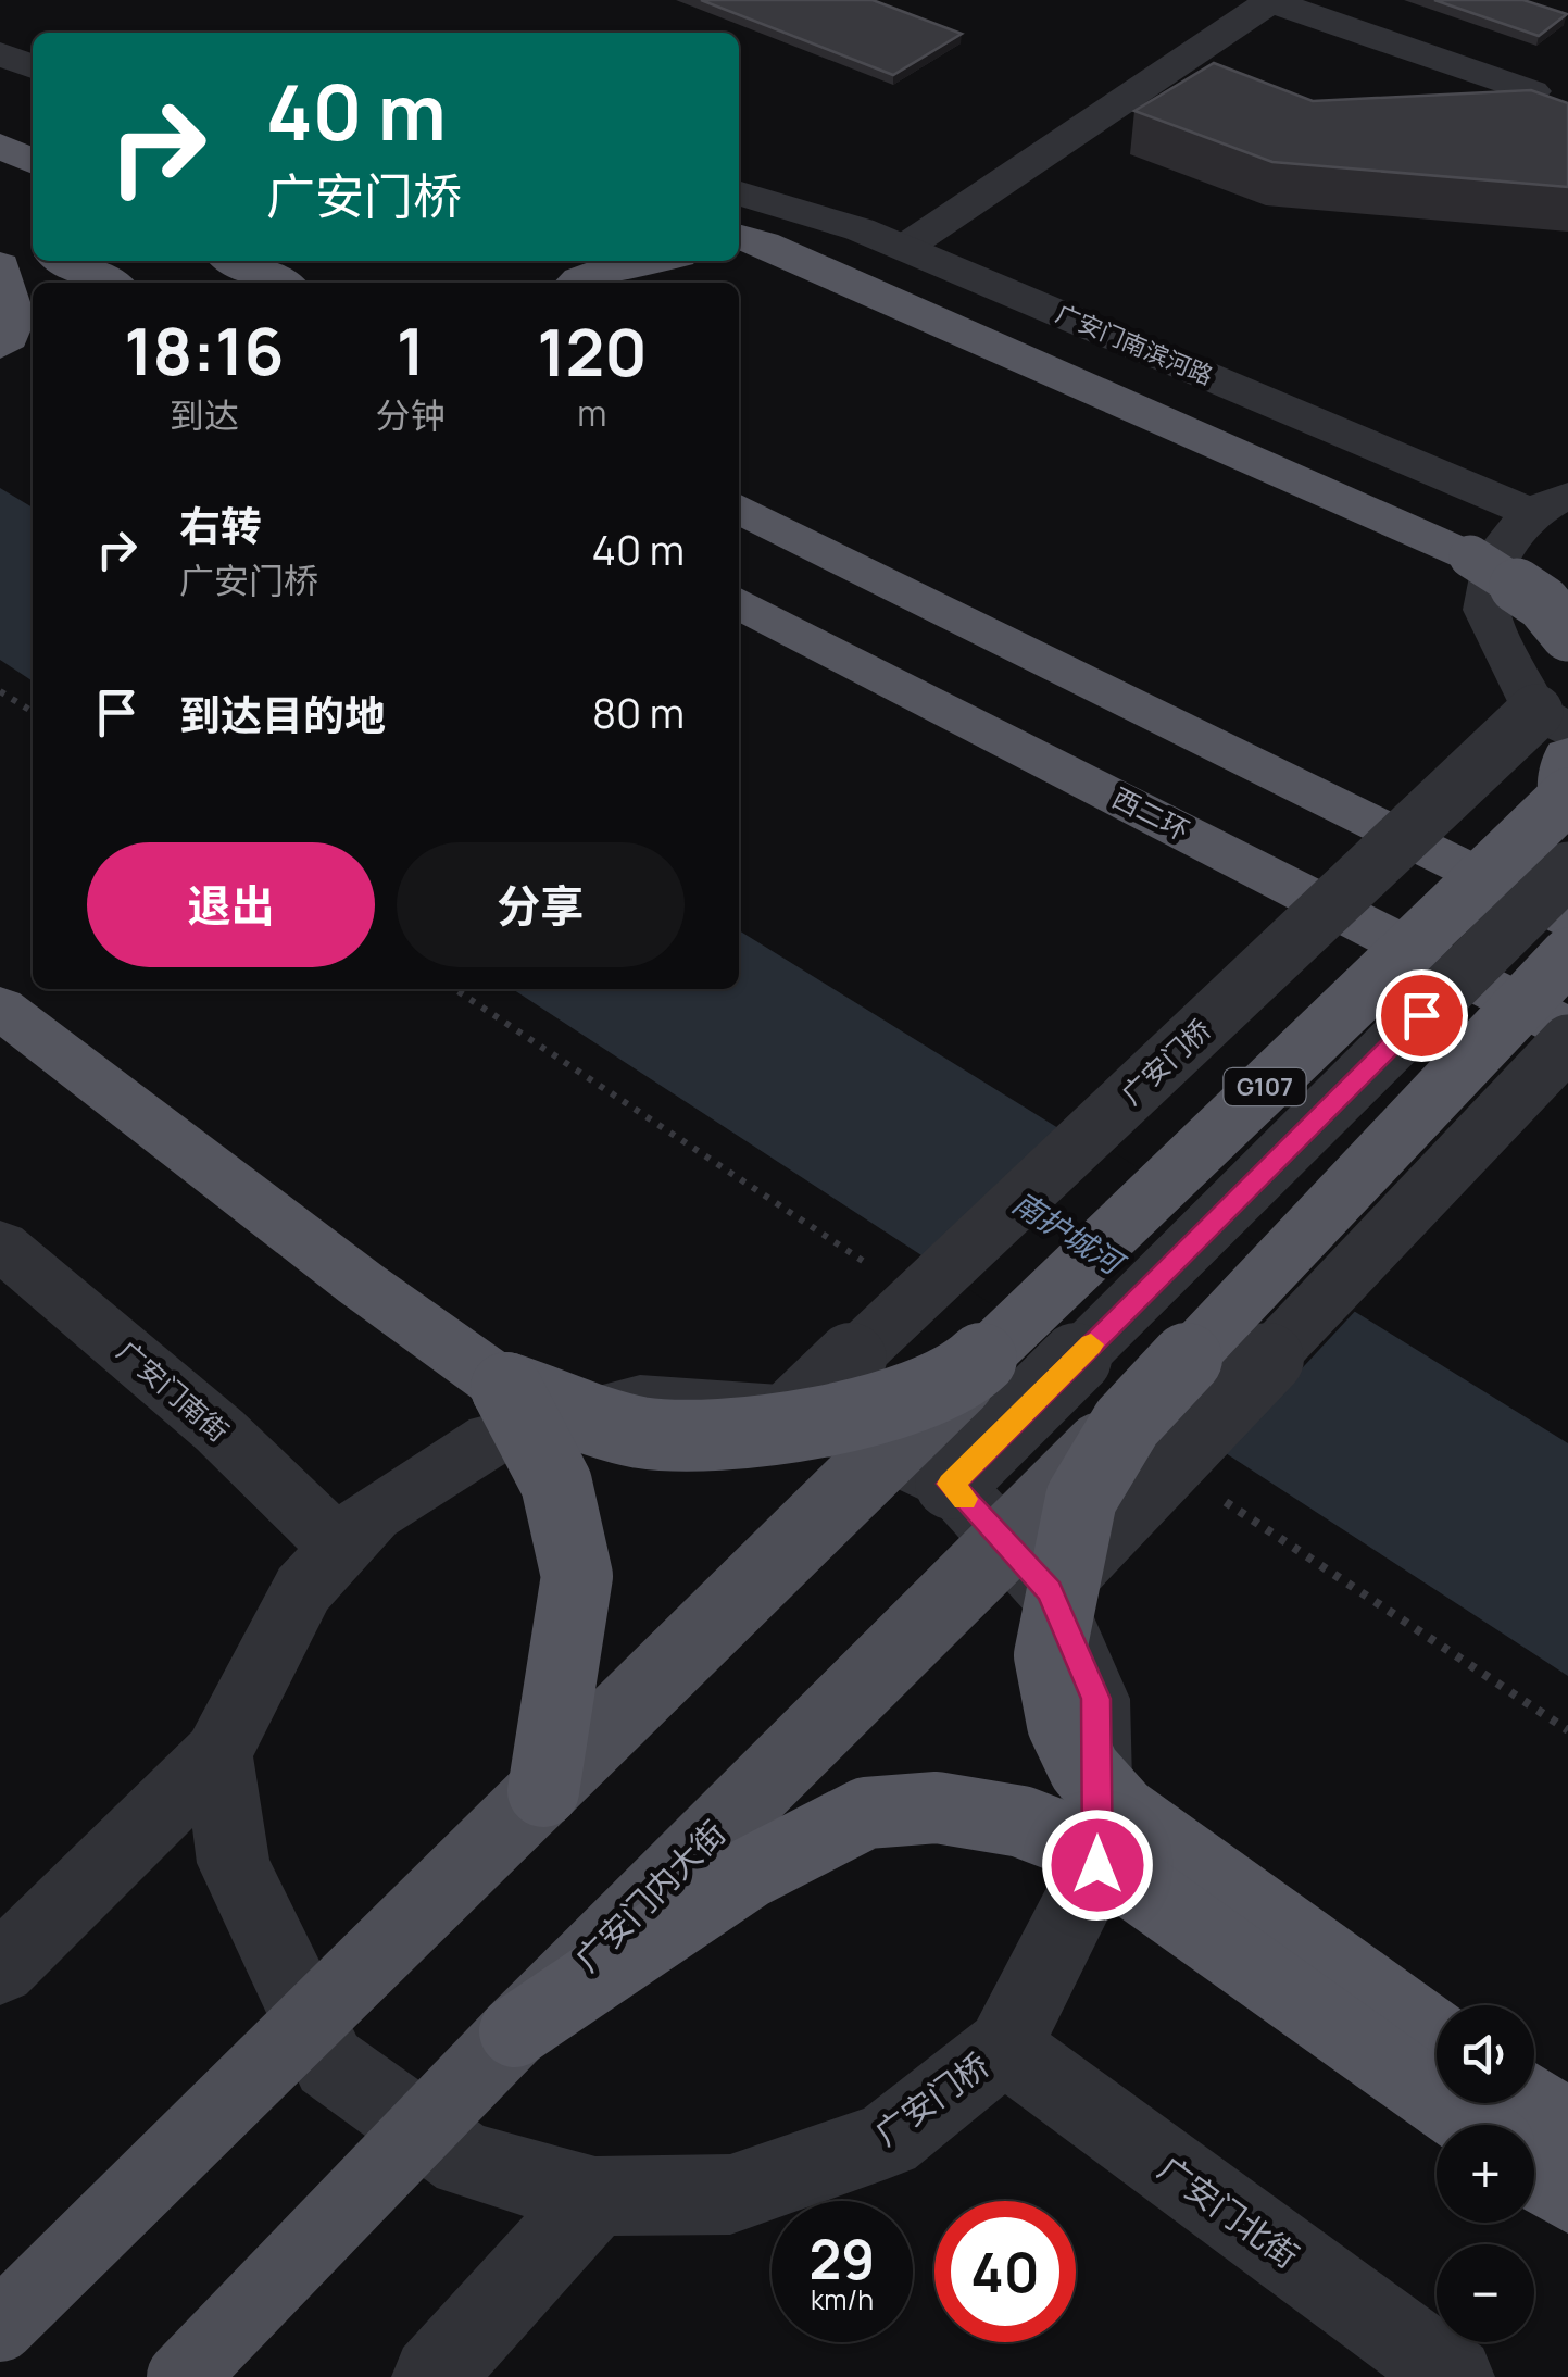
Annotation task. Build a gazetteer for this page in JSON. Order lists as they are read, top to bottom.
{
  "streets": {
    "highway": ["西二环", "G107"],
    "main road": ["广安门内大街"],
    "street": [
      "广安门南滨河路",
      "广安门桥",
      "广安门南街",
      "广安门北街"
    ]
  },
  "crossings": [
    ["广安门桥", "G107"],
    ["广安门桥", "广安门南街"],
    ["广安门桥", "广安门北街"]
  ],
  "water": ["南护城河"],
  "page": {
    "turn": ["40 m", "广安门桥"],
    "eta": [
      "18:16",
      "到达",
      "1",
      "分钟",
      "120",
      "m"
    ],
    "list": [
      {
        "name": "右转",
        "note": "广安门桥",
        "value": "40 m"
      },
      {
        "name": "到达目的地",
        "value": "80 m"
      }
    ],
    "buttons": ["退出", "分享"],
    "map_buttons": ["+", "−"],
    "speed": "29 km/h",
    "limit": "40"
  }
}
